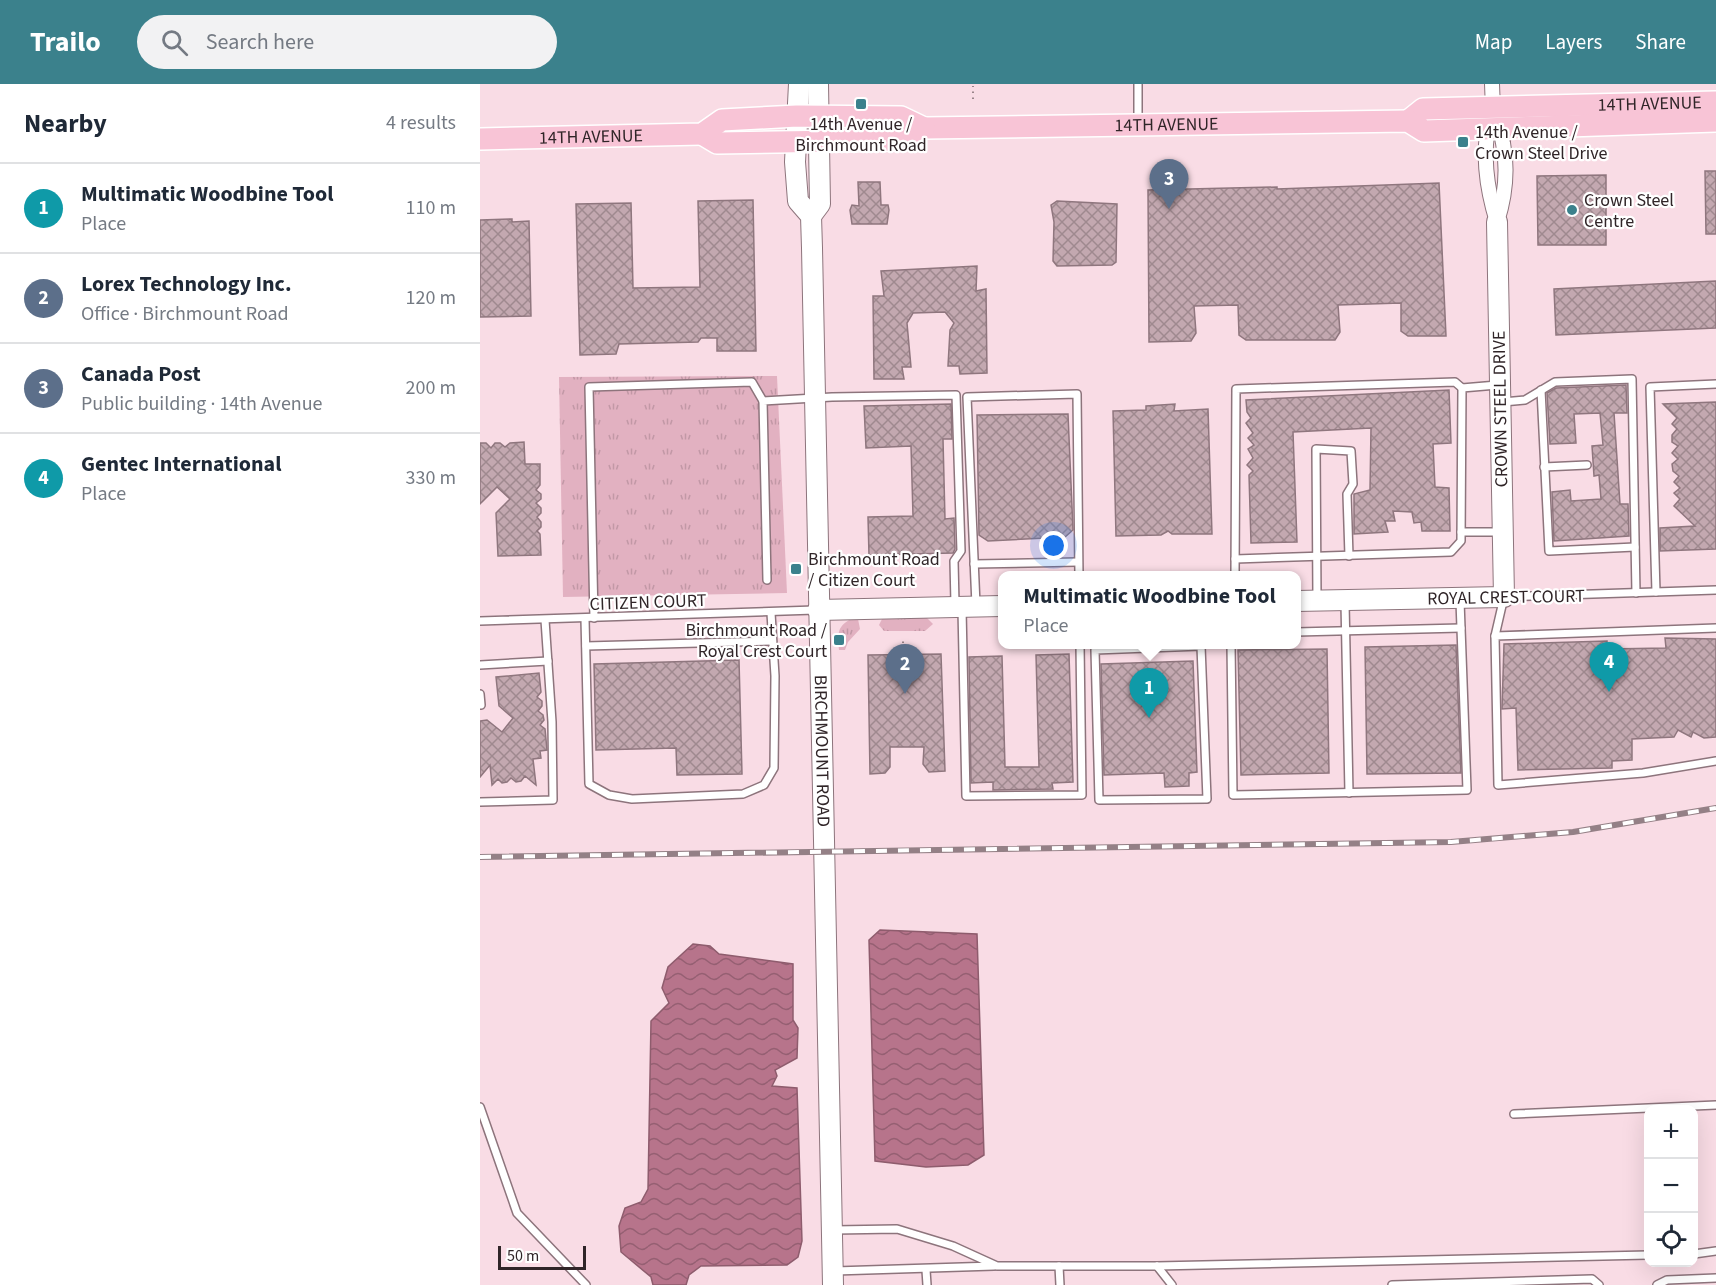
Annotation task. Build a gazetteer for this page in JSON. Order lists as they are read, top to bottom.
{
  "streets": {
    "main road": [
      "14TH AVENUE",
      "CROWN STEEL DRIVE",
      "ROYAL CREST COURT",
      "BIRCHMOUNT ROAD"
    ],
    "lane": ["CITIZEN COURT"]
  },
  "crossings": [
    ["14TH AVENUE", "CROWN STEEL DRIVE"],
    ["14TH AVENUE", "BIRCHMOUNT ROAD"],
    ["CROWN STEEL DRIVE", "ROYAL CREST COURT"],
    ["CITIZEN COURT", "BIRCHMOUNT ROAD"]
  ],
  "places": {
    "transit": [
      "14th Avenue / Birchmount Road",
      "14th Avenue / Crown Steel Drive",
      "Birchmount Road / Citizen Court",
      "Birchmount Road / Royal Crest Court"
    ],
    "other": ["Crown Steel Centre"]
  },
  "scale_bar": "50 m",
  "page": {
    "header": "Trailo",
    "search": "Search here",
    "nav": ["Map", "Layers", "Share"],
    "heading": ["Nearby", "4 results"],
    "pins": [
      "3",
      "4",
      "2",
      "1"
    ],
    "list": [
      {
        "mark": "1",
        "name": "Multimatic Woodbine Tool",
        "note": "Place",
        "value": "110 m"
      },
      {
        "mark": "2",
        "name": "Lorex Technology Inc.",
        "note": "Office · Birchmount Road",
        "value": "120 m"
      },
      {
        "mark": "3",
        "name": "Canada Post",
        "note": "Public building · 14th Avenue",
        "value": "200 m"
      },
      {
        "mark": "4",
        "name": "Gentec International",
        "note": "Place",
        "value": "330 m"
      }
    ],
    "popup": ["Multimatic Woodbine Tool", "Place"],
    "map_buttons": ["+", "−"],
    "scale": "50 m"
  }
}
